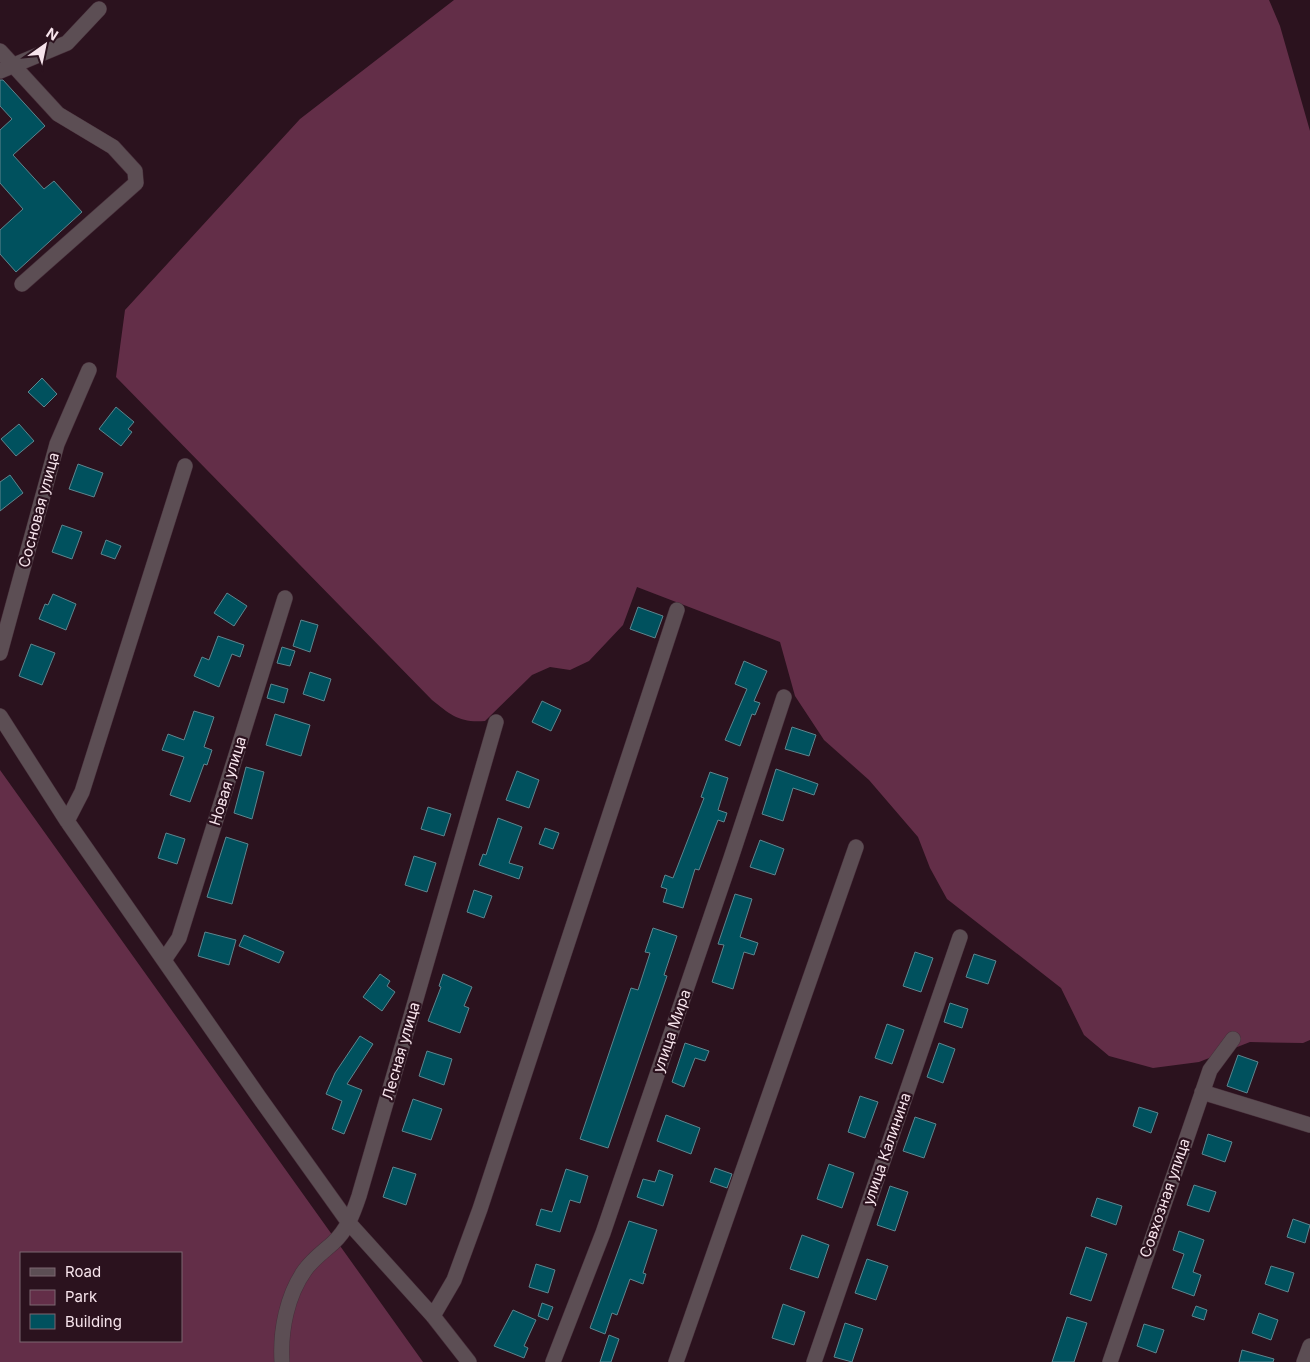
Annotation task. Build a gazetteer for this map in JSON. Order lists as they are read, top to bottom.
{
  "streets": {
    "street": [
      "Сосновая улица",
      "Новая улица",
      "улица Мира",
      "Лесная улица",
      "улица Калинина",
      "Совхозная улица"
    ]
  },
  "legend": ["Road", "Park", "Building"],
  "north": "top right"
}
